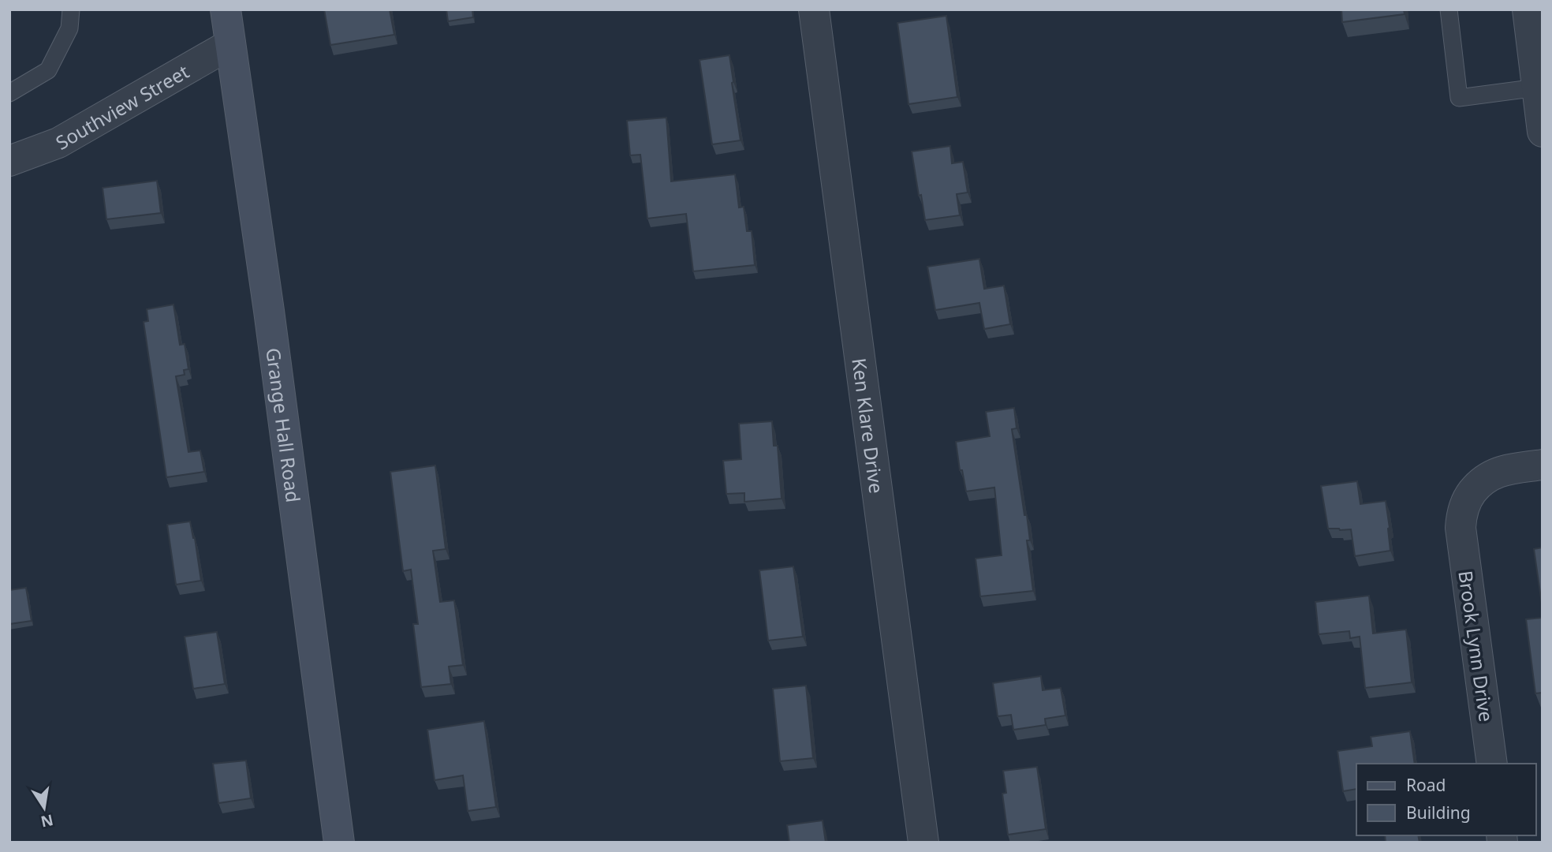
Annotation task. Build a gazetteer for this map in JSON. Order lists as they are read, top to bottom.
{
  "streets": {
    "main road": ["Grange Hall Road"],
    "street": ["Southview Street", "Ken Klare Drive", "Brook Lynn Drive"]
  },
  "crossings": [
    ["Southview Street", "Grange Hall Road"]
  ],
  "legend": ["Road", "Building"],
  "north": "bottom"
}
